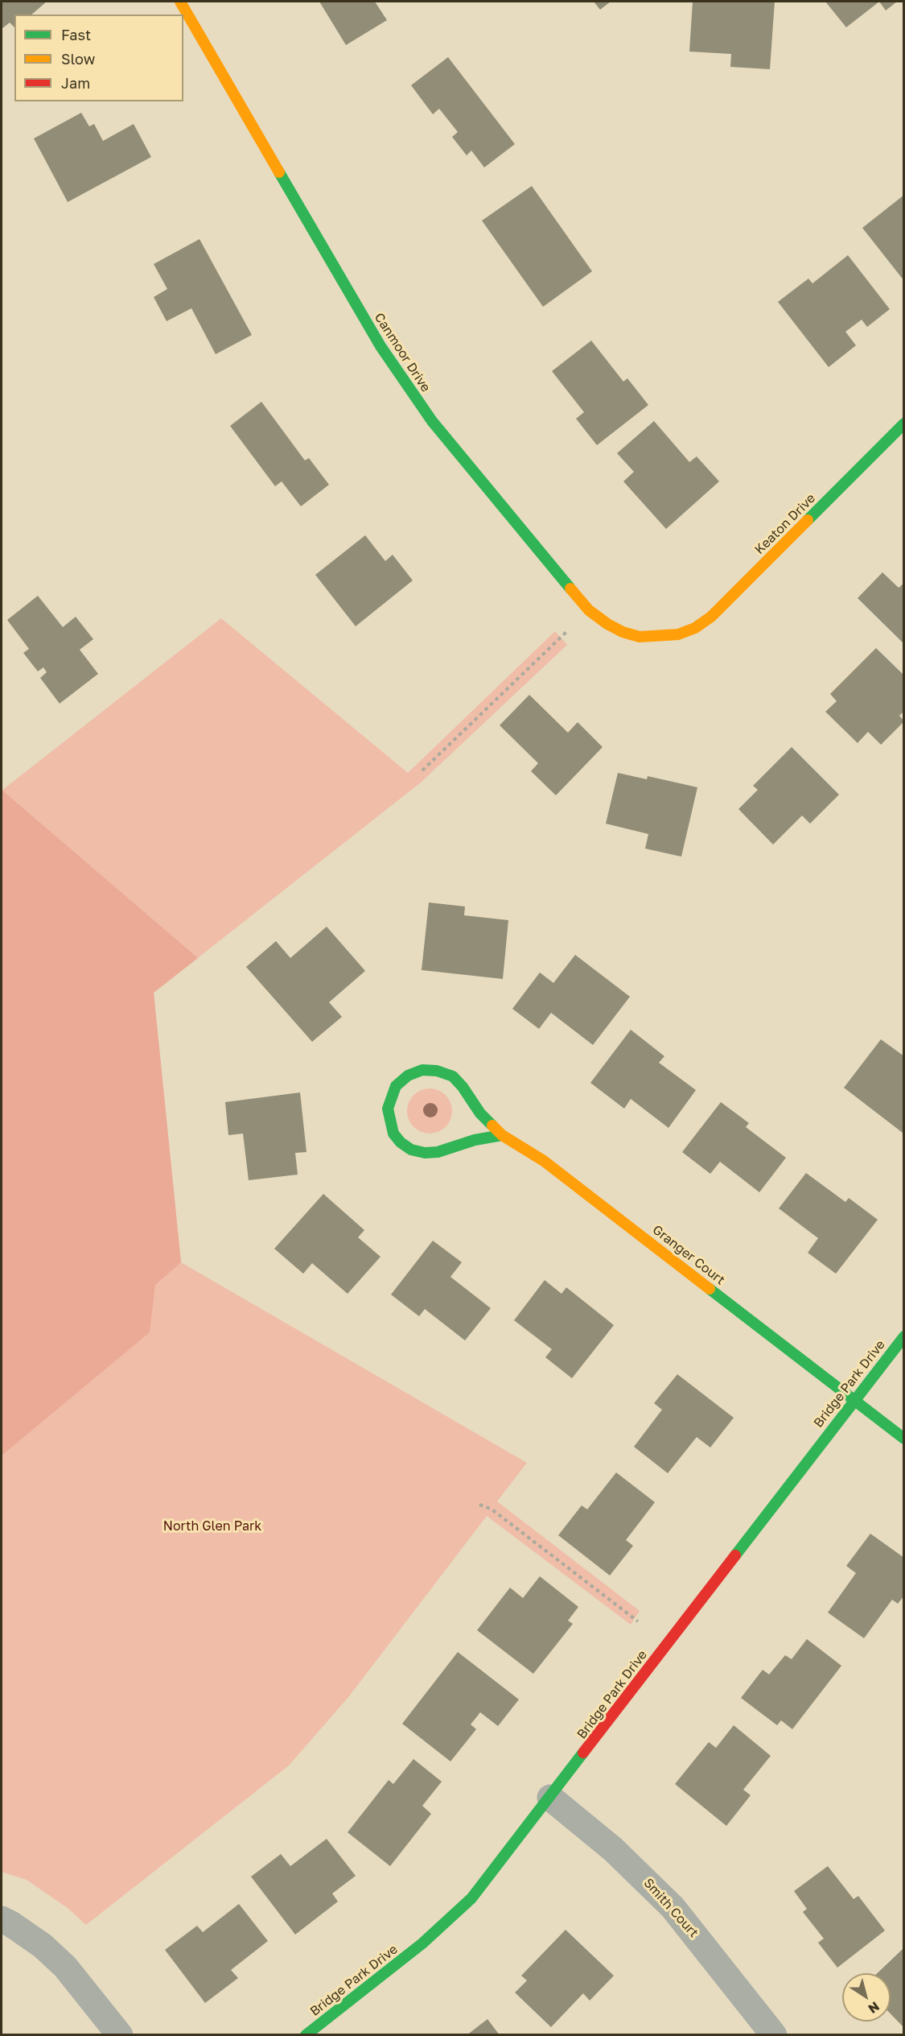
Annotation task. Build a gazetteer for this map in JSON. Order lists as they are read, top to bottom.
{
  "streets": {
    "street": [
      "Canmoor Drive",
      "Keaton Drive",
      "Granger Court",
      "Bridge Park Drive",
      "Smith Court"
    ]
  },
  "crossings": [
    ["Canmoor Drive", "Keaton Drive"],
    ["Granger Court", "Bridge Park Drive"],
    ["Bridge Park Drive", "Smith Court"]
  ],
  "parks": ["North Glen Park"],
  "legend": ["Fast", "Slow", "Jam"],
  "north": "bottom right"
}
